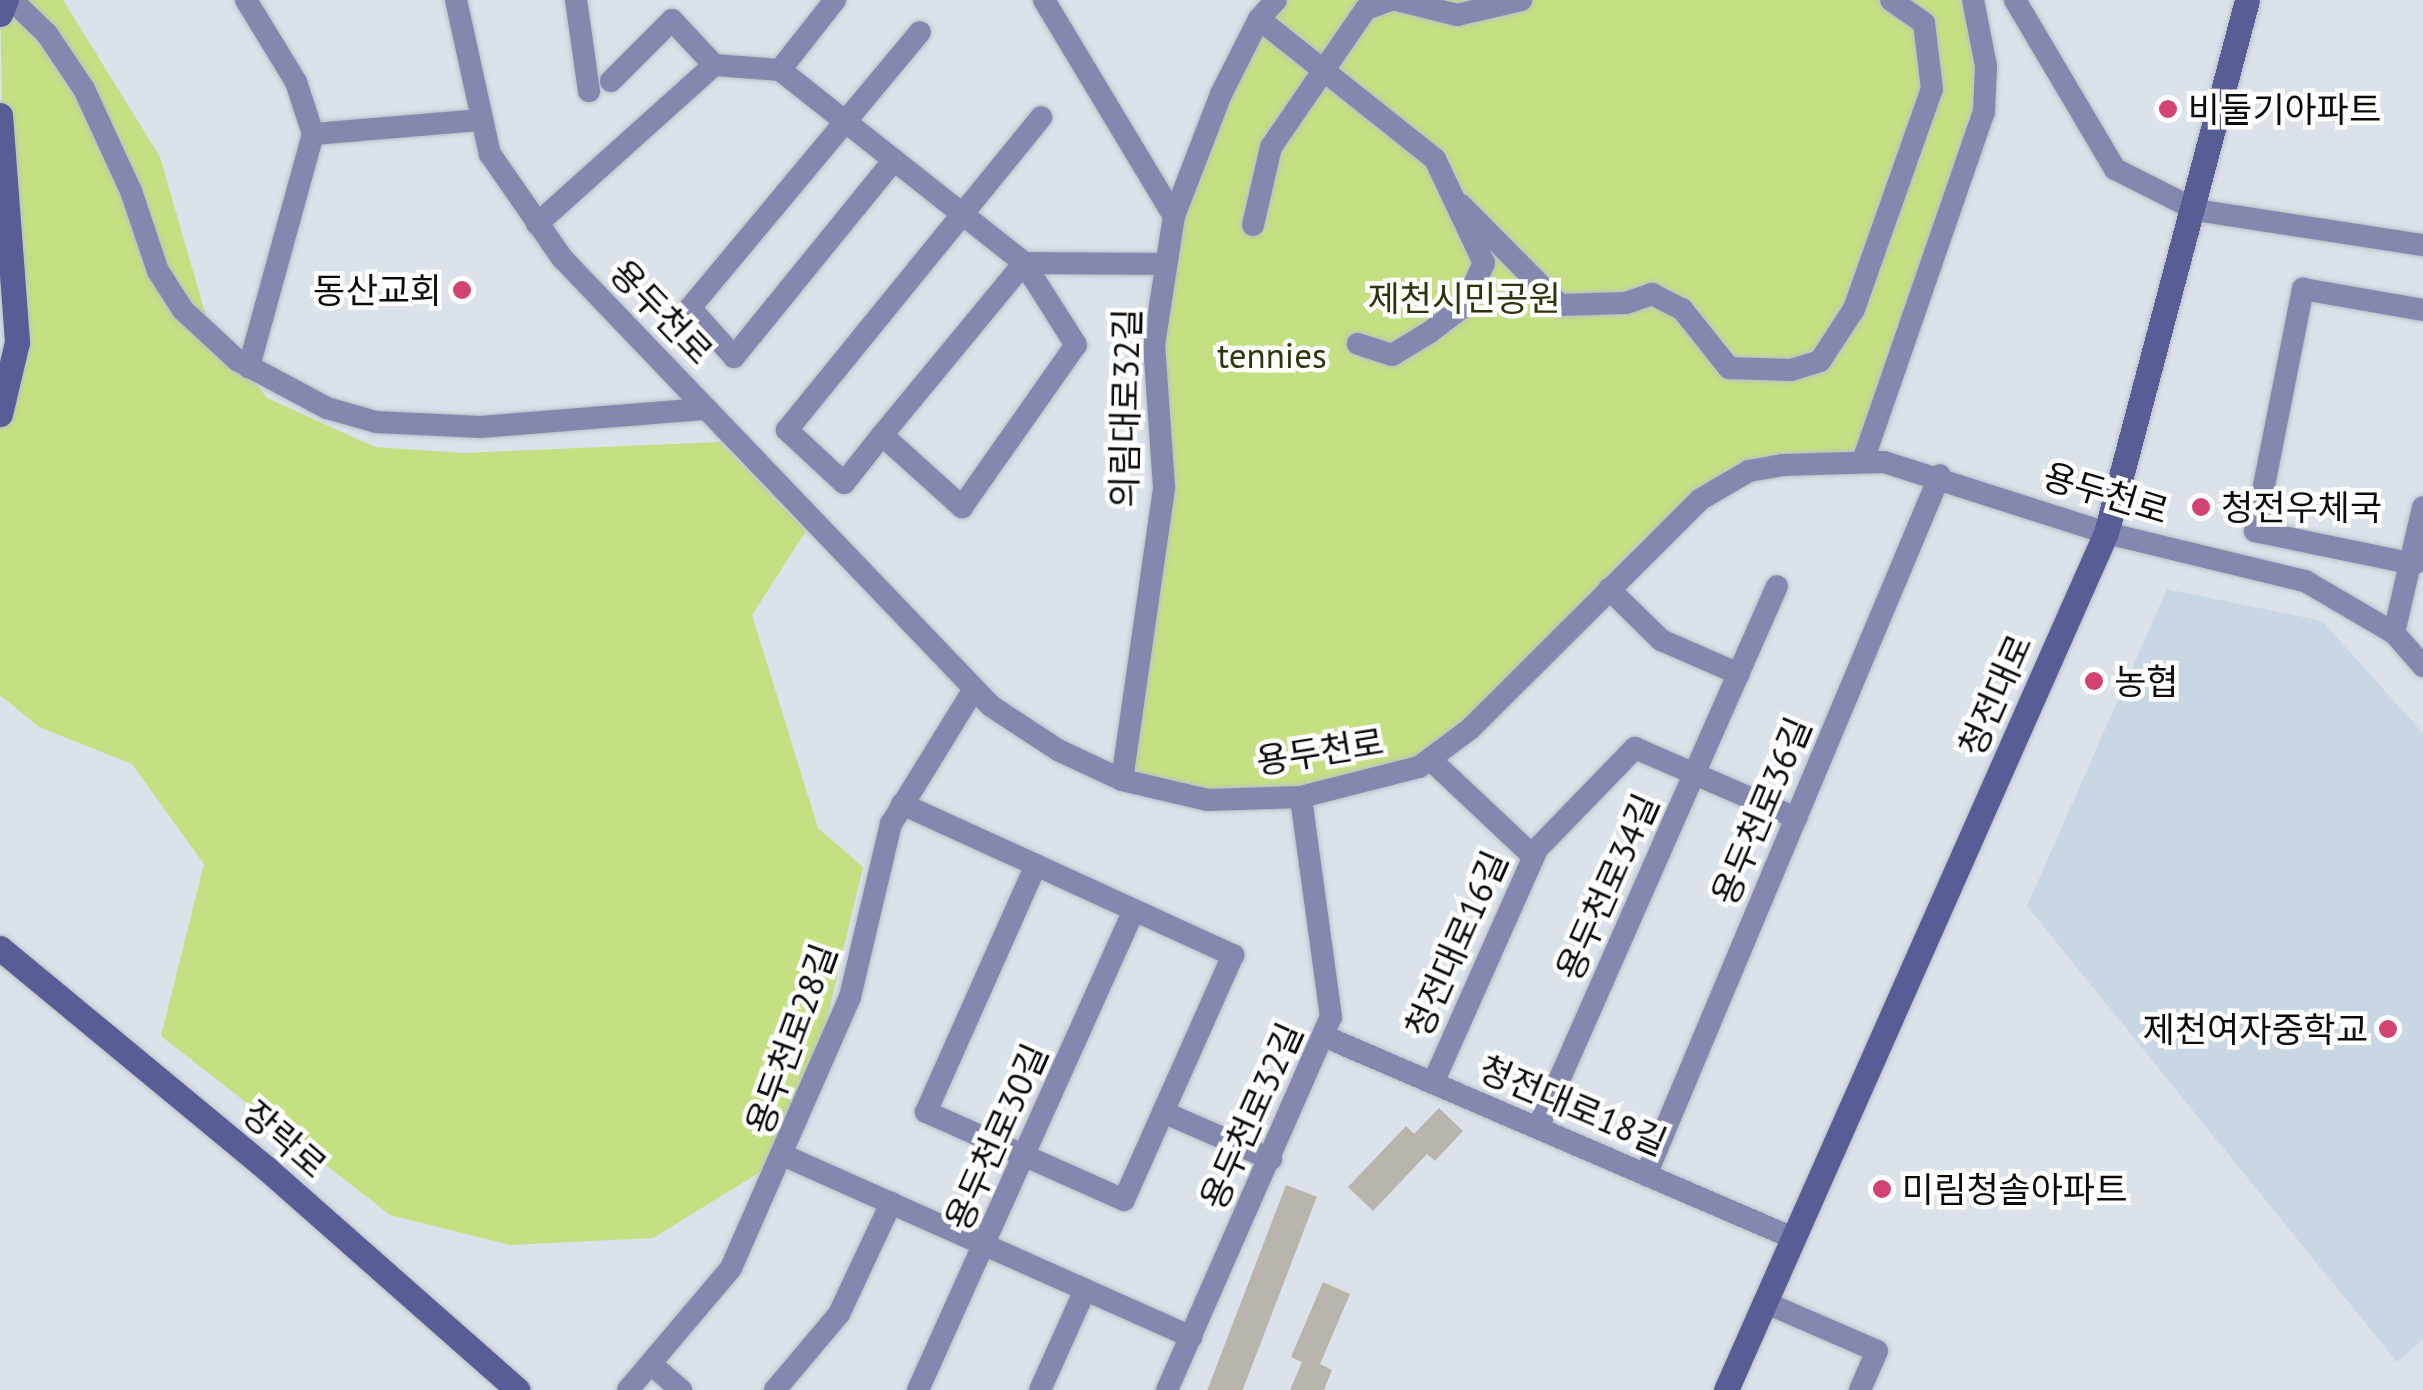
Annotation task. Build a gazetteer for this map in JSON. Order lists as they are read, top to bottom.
{
  "streets": {
    "street": [
      "용두천로",
      "의림대로32길",
      "청전대로",
      "용두천로36길",
      "용두천로34길",
      "청전대로16길",
      "용두천로28길",
      "청전대로18길",
      "용두천로32길",
      "용두천로30길",
      "장락로"
    ]
  },
  "crossings": [
    ["용두천로", "의림대로32길"],
    ["용두천로", "청전대로"],
    ["용두천로", "용두천로36길"],
    ["용두천로", "용두천로28길"],
    ["용두천로", "용두천로32길"],
    ["청전대로", "청전대로18길"],
    ["용두천로36길", "청전대로16길"],
    ["용두천로36길", "청전대로18길"],
    ["용두천로34길", "청전대로16길"],
    ["용두천로34길", "청전대로18길"],
    ["청전대로16길", "청전대로18길"],
    ["청전대로18길", "용두천로32길"]
  ],
  "parks": ["제천시민공원", "tennies"],
  "places": [
    "비둘기아파트",
    "동산교회",
    "청전우체국",
    "농협",
    "제천여자중학교",
    "미림청솔아파트"
  ]
}
